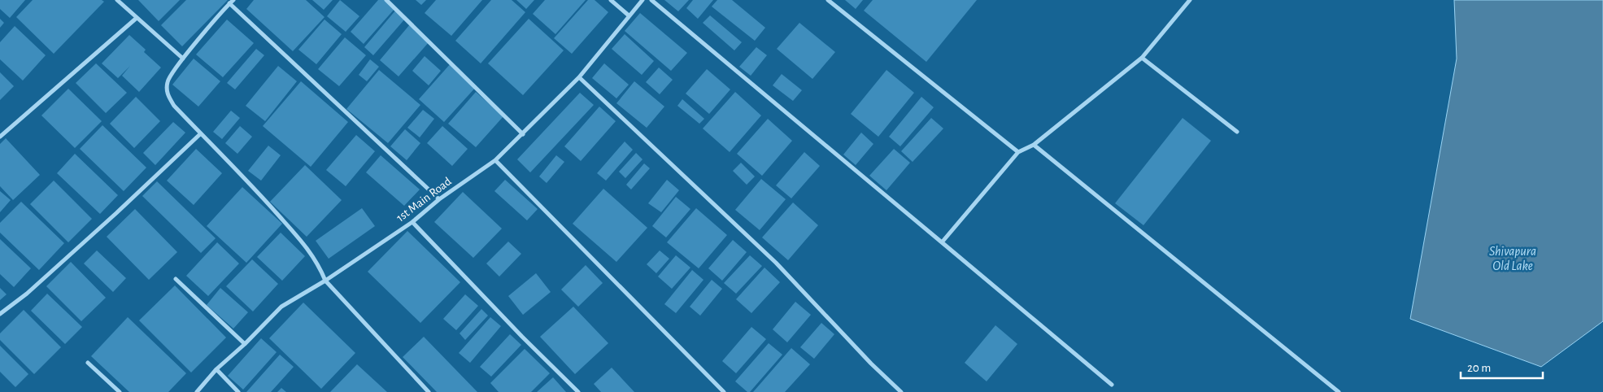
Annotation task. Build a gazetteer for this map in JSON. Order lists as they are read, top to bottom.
{
  "streets": {
    "street": ["1st Main Road"]
  },
  "water": ["Shivapura Old Lake"],
  "scale_bar": "20 m"
}
